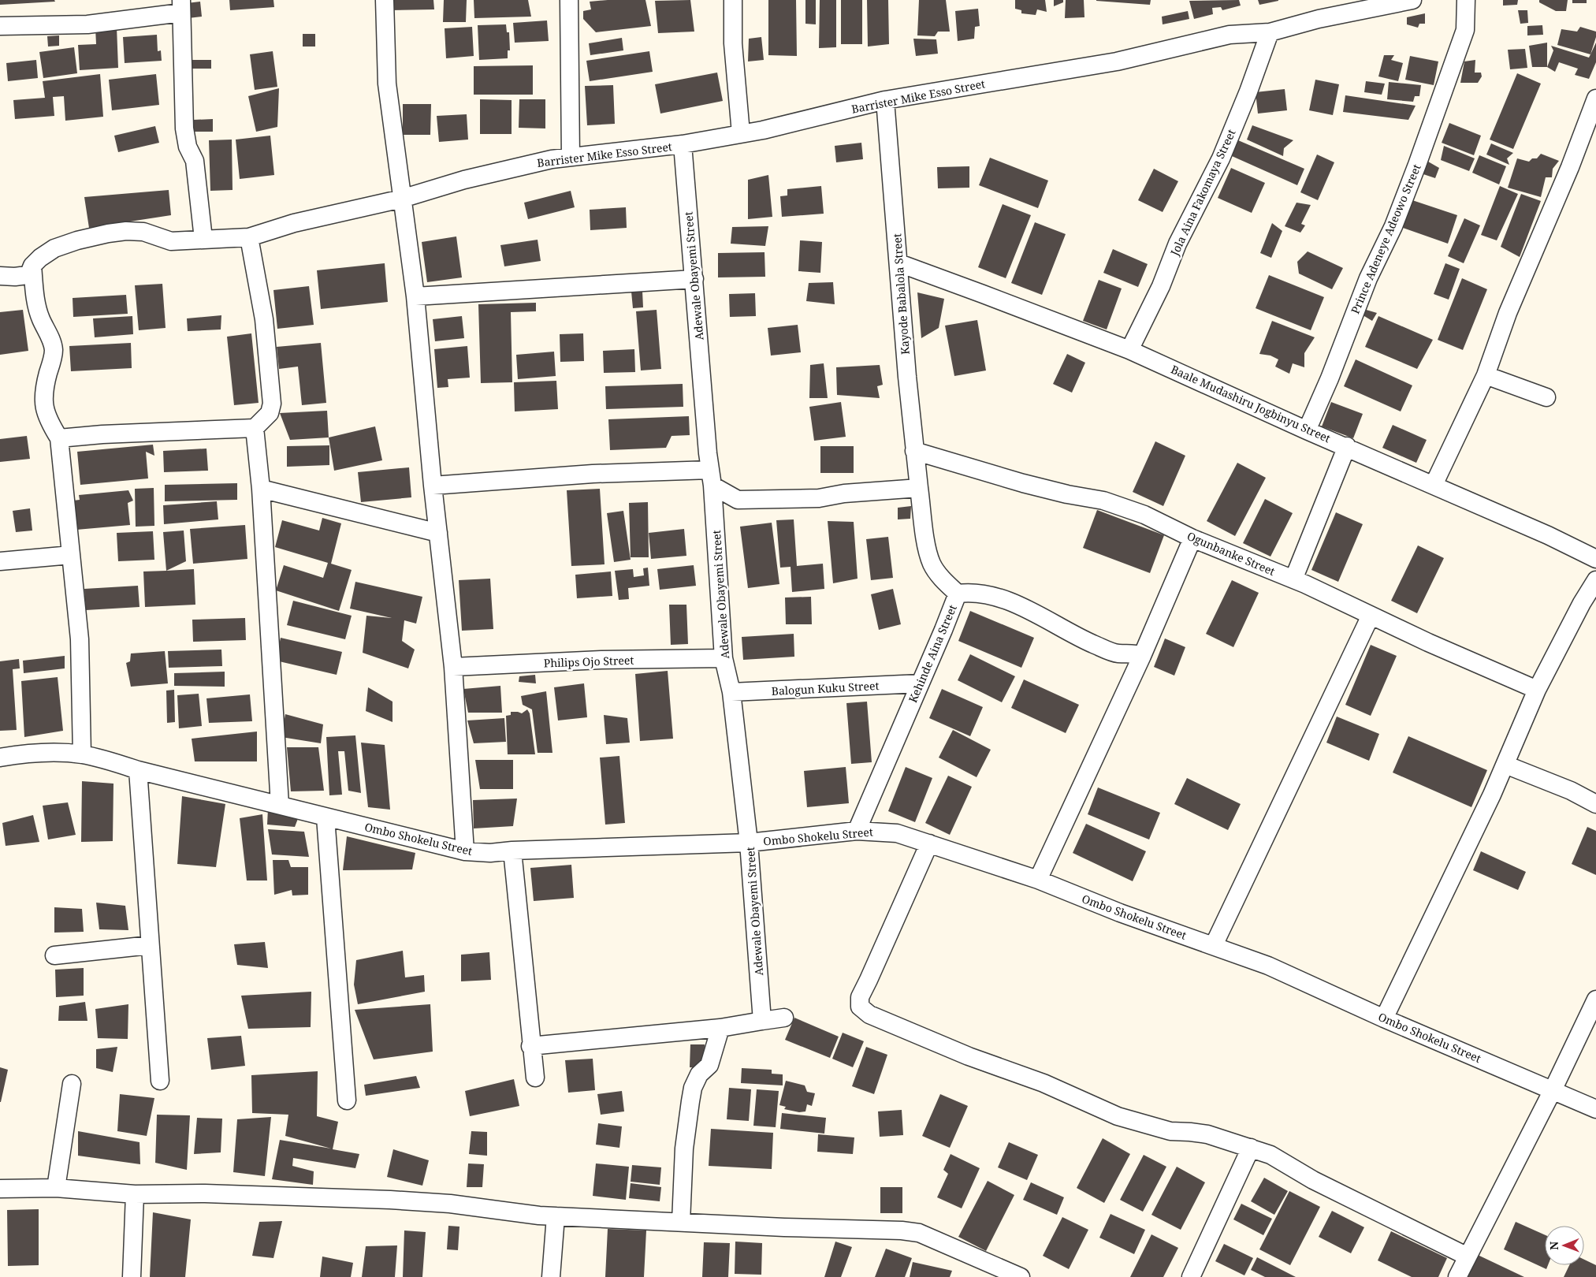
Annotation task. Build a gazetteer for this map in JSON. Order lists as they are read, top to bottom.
{
  "streets": {
    "street": [
      "Barrister Mike Esso Street",
      "Jola Aina Fakomaya Street",
      "Prince Adeneye Adeowo Street",
      "Adewale Obayemi Street",
      "Kayode Babalola Street",
      "Baale Mudashiru Jogbinyu Street",
      "Ogunbanke Street",
      "Kehinde Aina Street",
      "Philips Ojo Street",
      "Balogun Kuku Street",
      "Ombo Shokelu Street"
    ]
  },
  "crossings": [
    ["Barrister Mike Esso Street", "Jola Aina Fakomaya Street"],
    ["Barrister Mike Esso Street", "Adewale Obayemi Street"],
    ["Barrister Mike Esso Street", "Kayode Babalola Street"],
    ["Jola Aina Fakomaya Street", "Baale Mudashiru Jogbinyu Street"],
    ["Prince Adeneye Adeowo Street", "Baale Mudashiru Jogbinyu Street"],
    ["Adewale Obayemi Street", "Philips Ojo Street"],
    ["Adewale Obayemi Street", "Balogun Kuku Street"],
    ["Adewale Obayemi Street", "Ombo Shokelu Street"],
    ["Kayode Babalola Street", "Baale Mudashiru Jogbinyu Street"],
    ["Kayode Babalola Street", "Ogunbanke Street"],
    ["Kayode Babalola Street", "Kehinde Aina Street"],
    ["Kehinde Aina Street", "Balogun Kuku Street"],
    ["Kehinde Aina Street", "Ombo Shokelu Street"]
  ],
  "north": "left"
}
